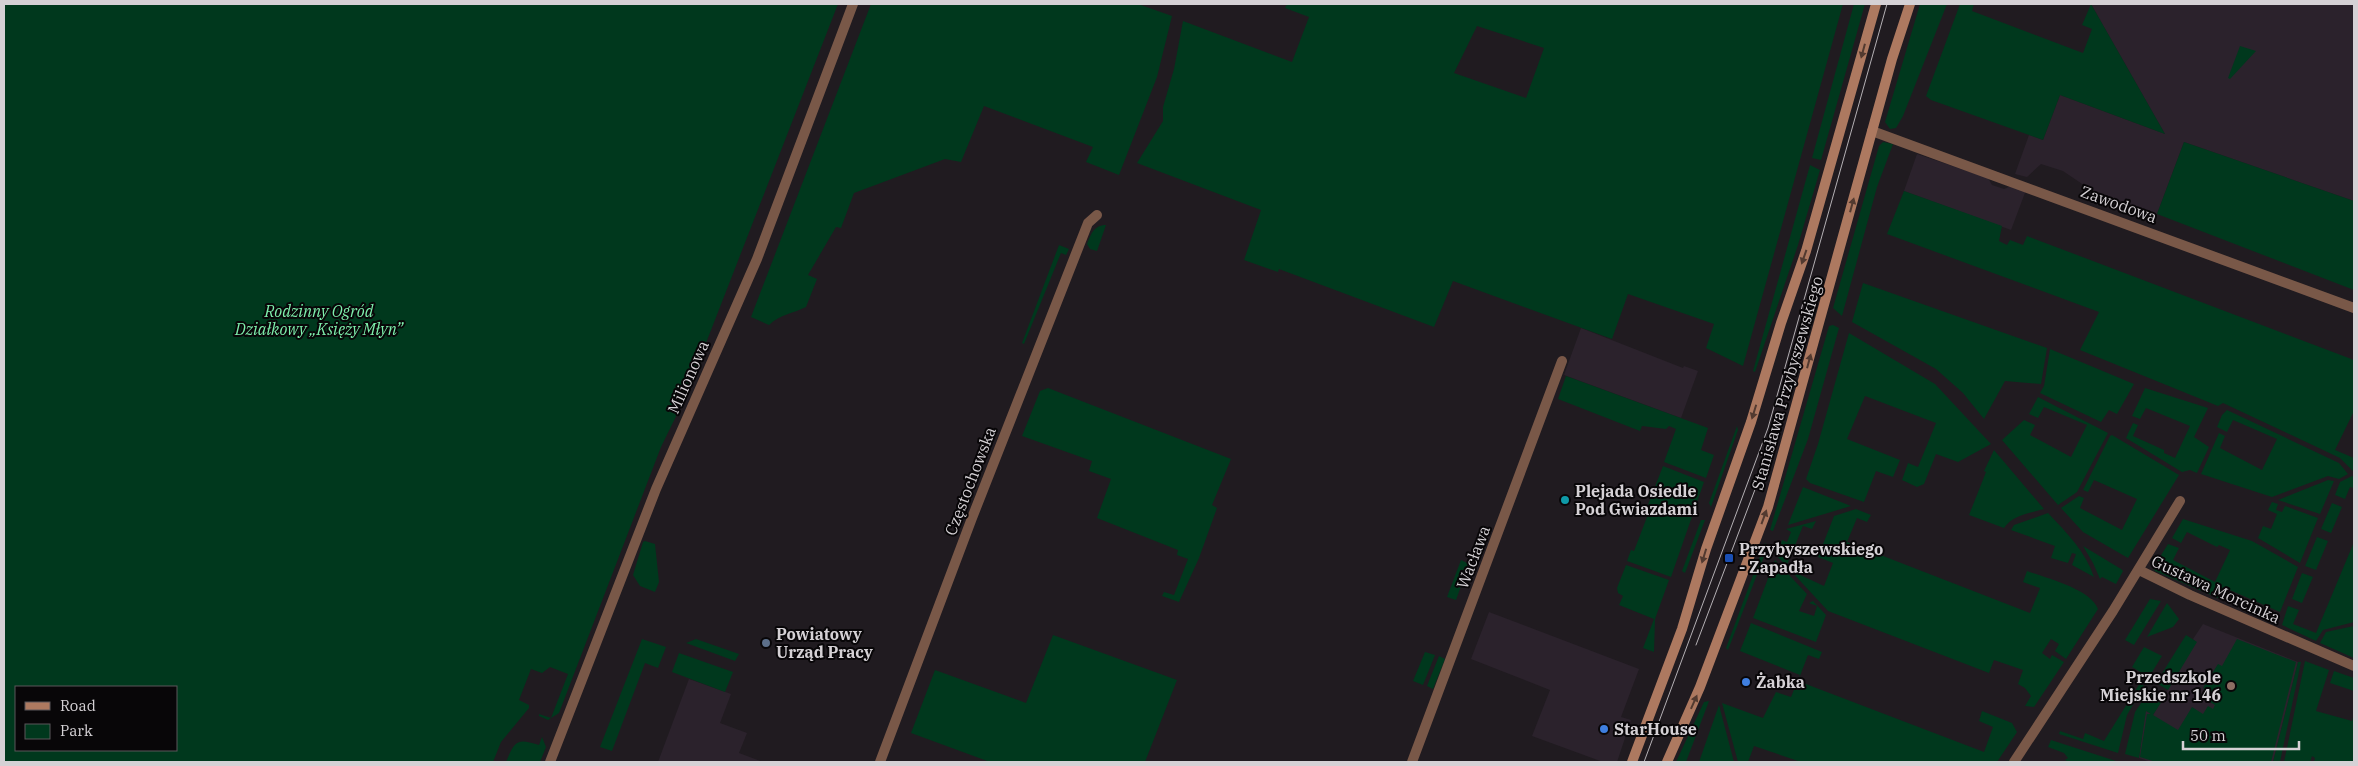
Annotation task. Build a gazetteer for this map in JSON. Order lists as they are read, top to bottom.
{
  "streets": {
    "main road": ["Stanisława Przybyszewskiego"],
    "street": [
      "Zawodowa",
      "Milionowa",
      "Częstochowska",
      "Wacława",
      "Gustawa Morcinka"
    ]
  },
  "crossings": [
    ["Zawodowa", "Stanisława Przybyszewskiego"]
  ],
  "parks": ["Rodzinny Ogród Działkowy „Księży Młyn”"],
  "places": {
    "other": [
      "Plejada Osiedle Pod Gwiazdami",
      "Powiatowy Urząd Pracy",
      "Żabka",
      "Przedszkole Miejskie nr 146",
      "StarHouse"
    ],
    "transit": ["Przybyszewskiego - Zapadła"]
  },
  "legend": ["Road", "Park"],
  "scale_bar": "50 m"
}
